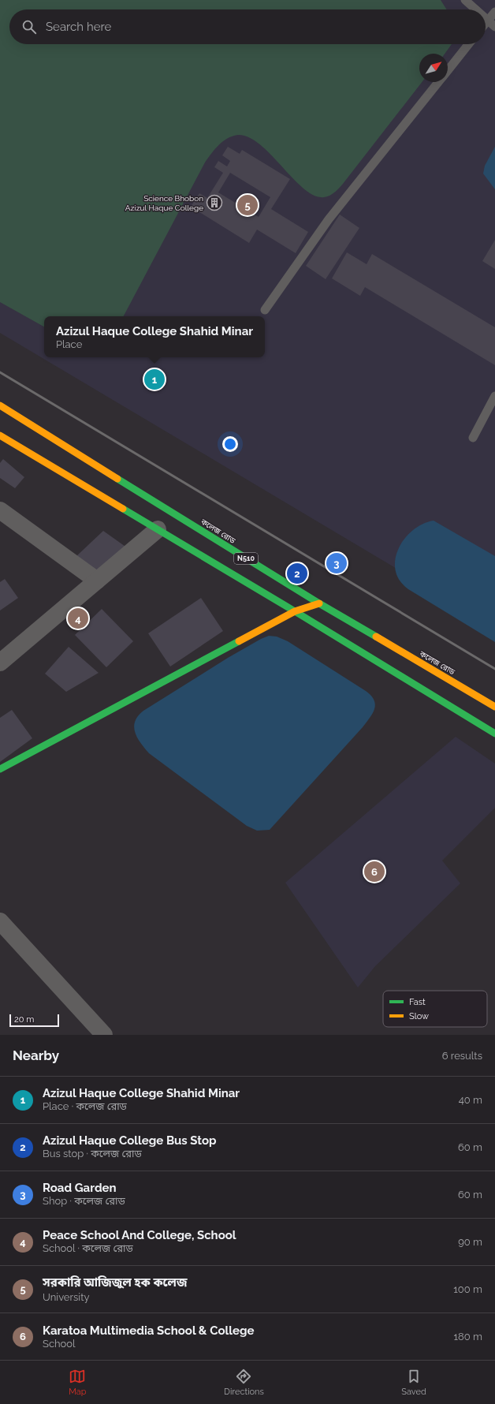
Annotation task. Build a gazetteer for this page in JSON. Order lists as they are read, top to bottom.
{
  "streets": {
    "main road": ["কলেজ রোড", "N510"]
  },
  "places": {
    "building": ["Science Bhobon Azizul Haque College"]
  },
  "legend": ["Fast", "Slow"],
  "scale_bar": "20 m",
  "north": "top right",
  "page": {
    "search": "Search here",
    "pins": [
      "5",
      "1",
      "3",
      "2",
      "4",
      "6"
    ],
    "popup": ["Azizul Haque College Shahid Minar", "Place"],
    "scale": "20 m",
    "heading": ["Nearby", "6 results"],
    "list": [
      {
        "mark": "1",
        "name": "Azizul Haque College Shahid Minar",
        "note": "Place · কলেজ রোড",
        "value": "40 m"
      },
      {
        "mark": "2",
        "name": "Azizul Haque College Bus Stop",
        "note": "Bus stop · কলেজ রোড",
        "value": "60 m"
      },
      {
        "mark": "3",
        "name": "Road Garden",
        "note": "Shop · কলেজ রোড",
        "value": "60 m"
      },
      {
        "mark": "4",
        "name": "Peace School And College, School",
        "note": "School · কলেজ রোড",
        "value": "90 m"
      },
      {
        "mark": "5",
        "name": "সরকারি আজিজুল হক কলেজ",
        "note": "University",
        "value": "100 m"
      },
      {
        "mark": "6",
        "name": "Karatoa Multimedia School & College",
        "note": "School",
        "value": "180 m"
      }
    ],
    "nav": ["Map", "Directions", "Saved"]
  }
}
